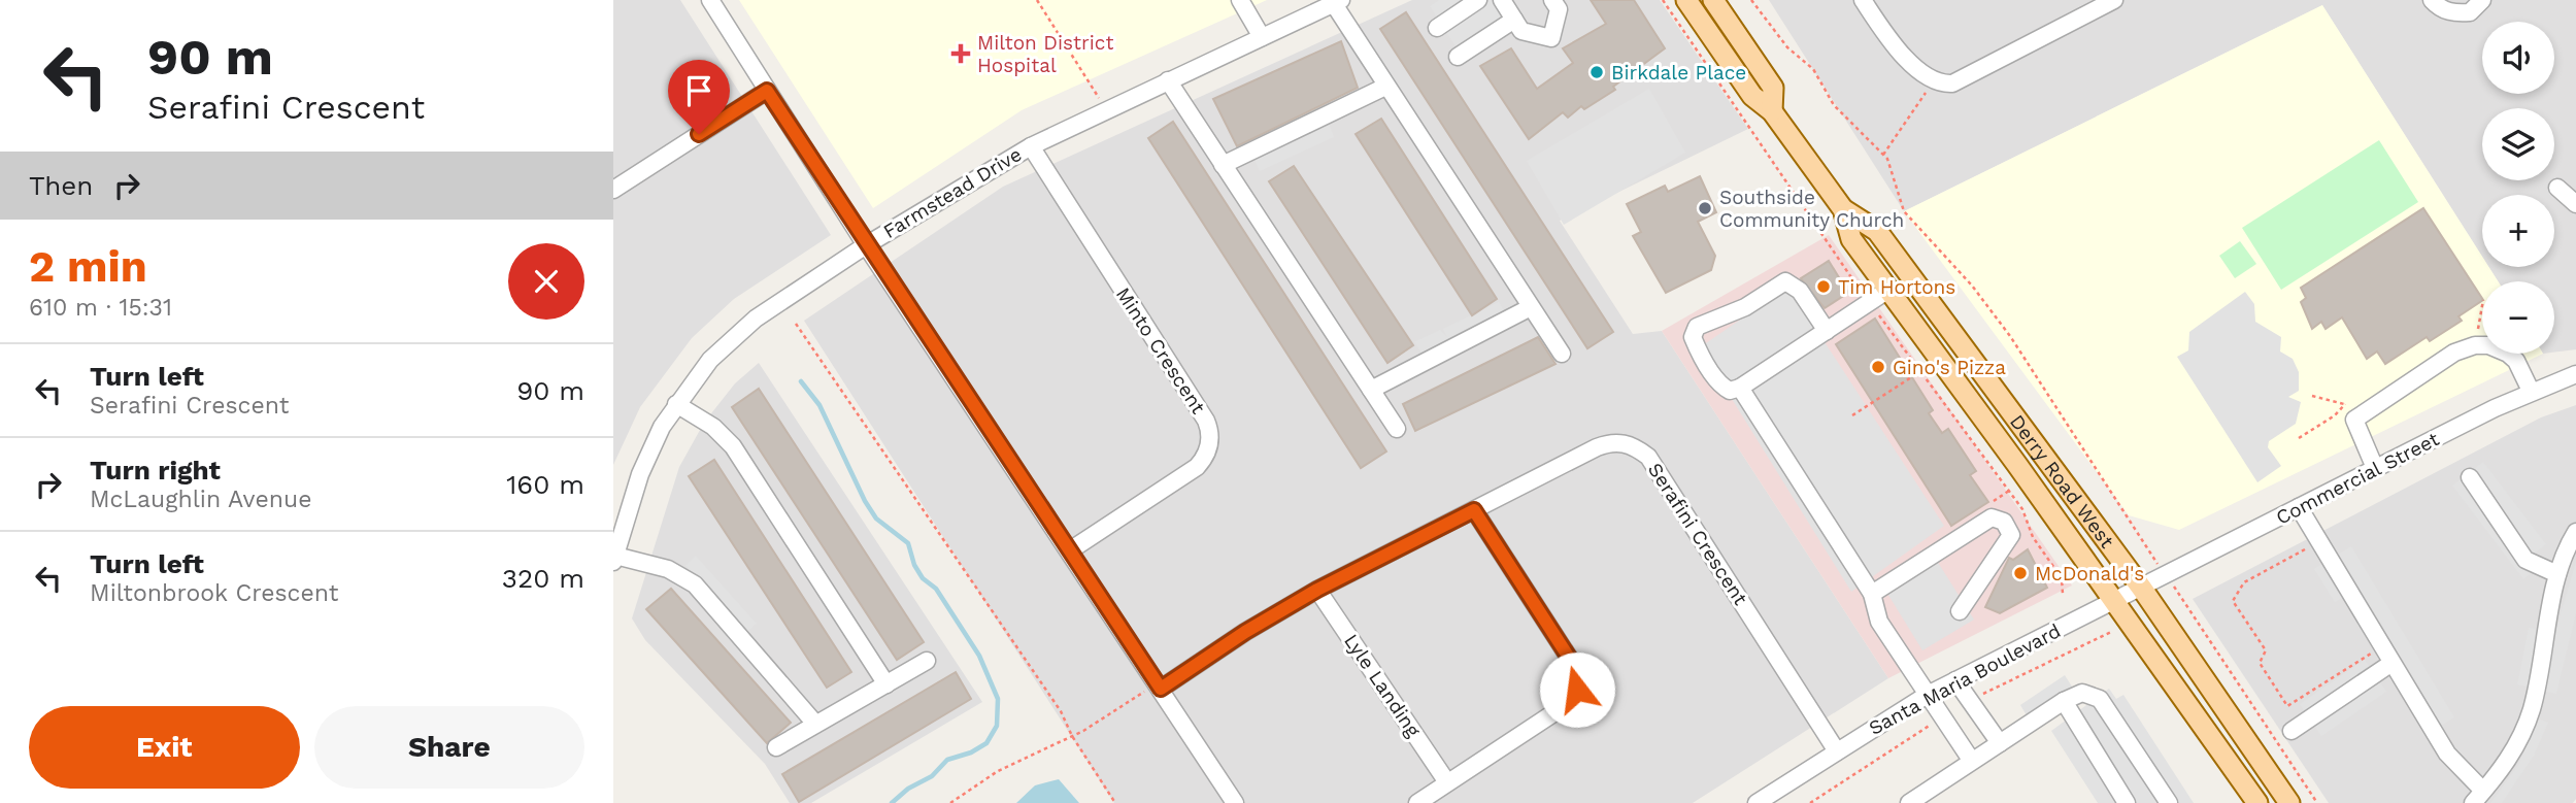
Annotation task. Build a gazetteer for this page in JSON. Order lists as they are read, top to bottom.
{
  "streets": {
    "main road": ["Derry Road West"],
    "street": [
      "Farmstead Drive",
      "Minto Crescent",
      "Commercial Street",
      "Serafini Crescent",
      "Santa Maria Boulevard",
      "Lyle Landing"
    ]
  },
  "crossings": [
    ["Farmstead Drive", "Minto Crescent"],
    ["Commercial Street", "Derry Road West"],
    ["Commercial Street", "Santa Maria Boulevard"],
    ["Derry Road West", "Santa Maria Boulevard"],
    ["Serafini Crescent", "Santa Maria Boulevard"],
    ["Serafini Crescent", "Lyle Landing"]
  ],
  "places": {
    "health": ["Milton District Hospital"],
    "other": [
      "Birkdale Place",
      "Southside Community Church",
      "Tim Hortons",
      "Gino's Pizza",
      "McDonald's"
    ]
  },
  "page": {
    "turn": ["90 m", "Serafini Crescent"],
    "map_buttons": ["+", "−"],
    "then": "Then",
    "heading": ["2 min", "610 m · 15:31"],
    "list": [
      {
        "name": "Turn left",
        "note": "Serafini Crescent",
        "value": "90 m"
      },
      {
        "name": "Turn right",
        "note": "McLaughlin Avenue",
        "value": "160 m"
      },
      {
        "name": "Turn left",
        "note": "Miltonbrook Crescent",
        "value": "320 m"
      }
    ],
    "buttons": ["Exit", "Share"]
  }
}
